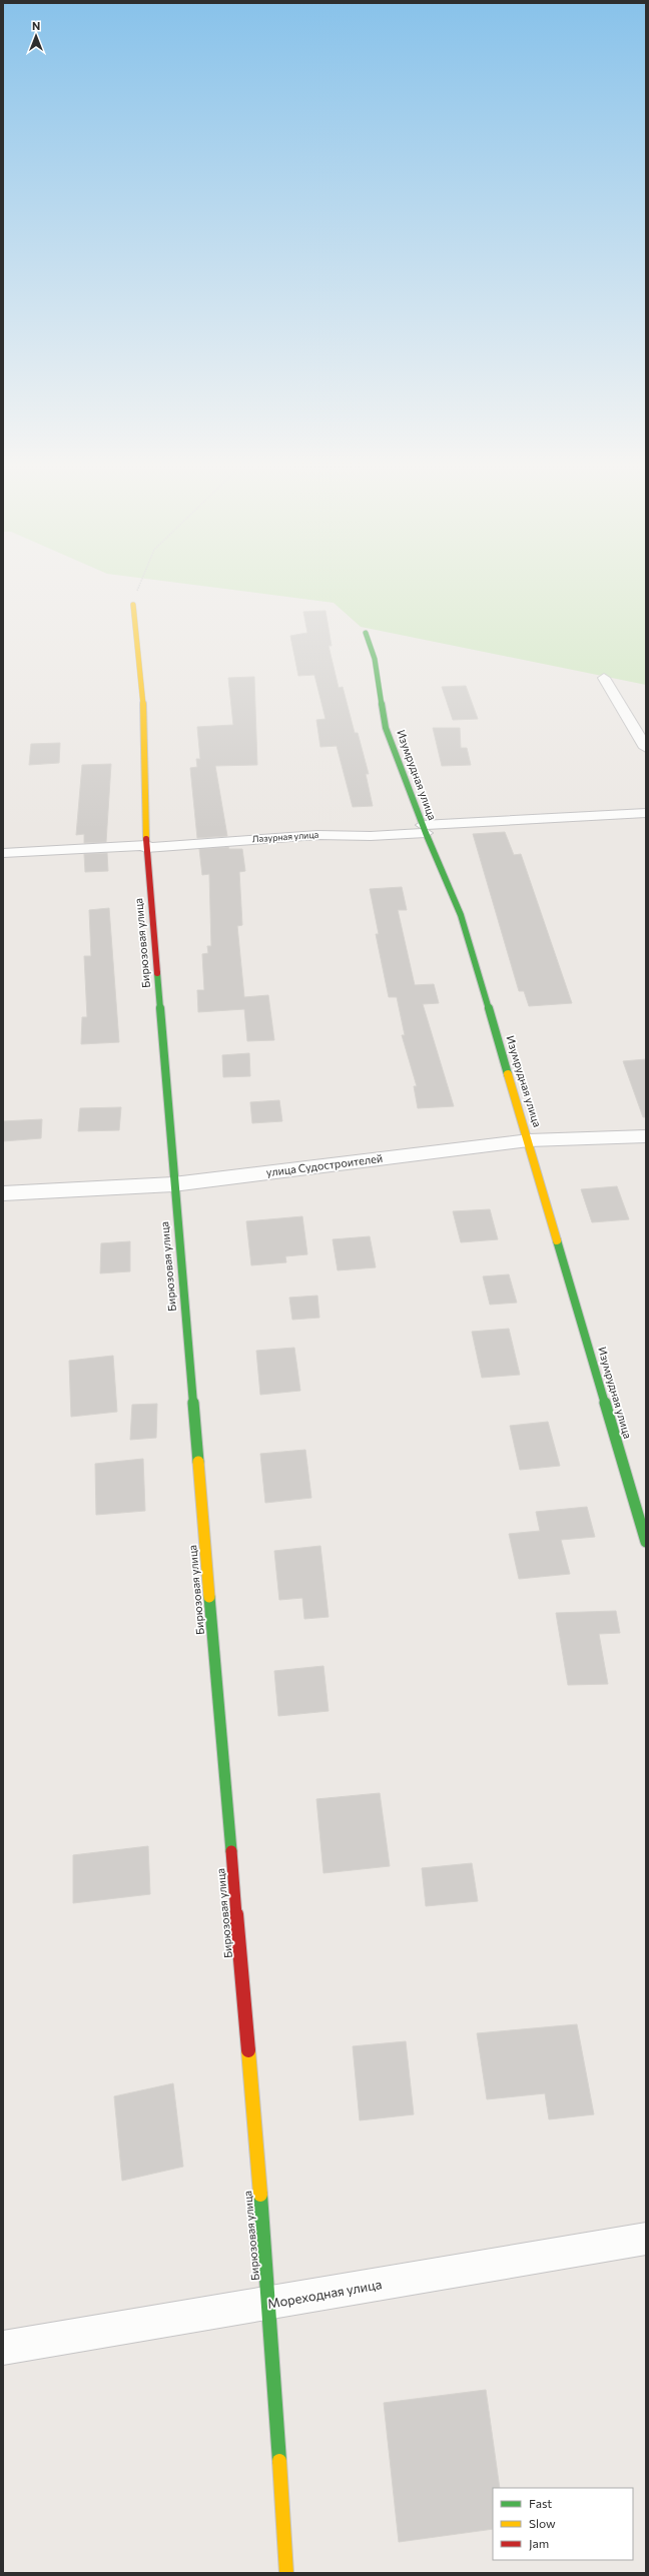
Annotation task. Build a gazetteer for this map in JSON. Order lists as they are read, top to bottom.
{
  "streets": {
    "street": [
      "Изумрудная улица",
      "Лазурная улица",
      "Бирюзовая улица",
      "улица Судостроителей",
      "Мореходная улица"
    ]
  },
  "crossings": [
    ["Изумрудная улица", "Лазурная улица"],
    ["Изумрудная улица", "улица Судостроителей"],
    ["Лазурная улица", "Бирюзовая улица"],
    ["Бирюзовая улица", "улица Судостроителей"],
    ["Бирюзовая улица", "Мореходная улица"]
  ],
  "legend": ["Fast", "Slow", "Jam"],
  "north": "top"
}
